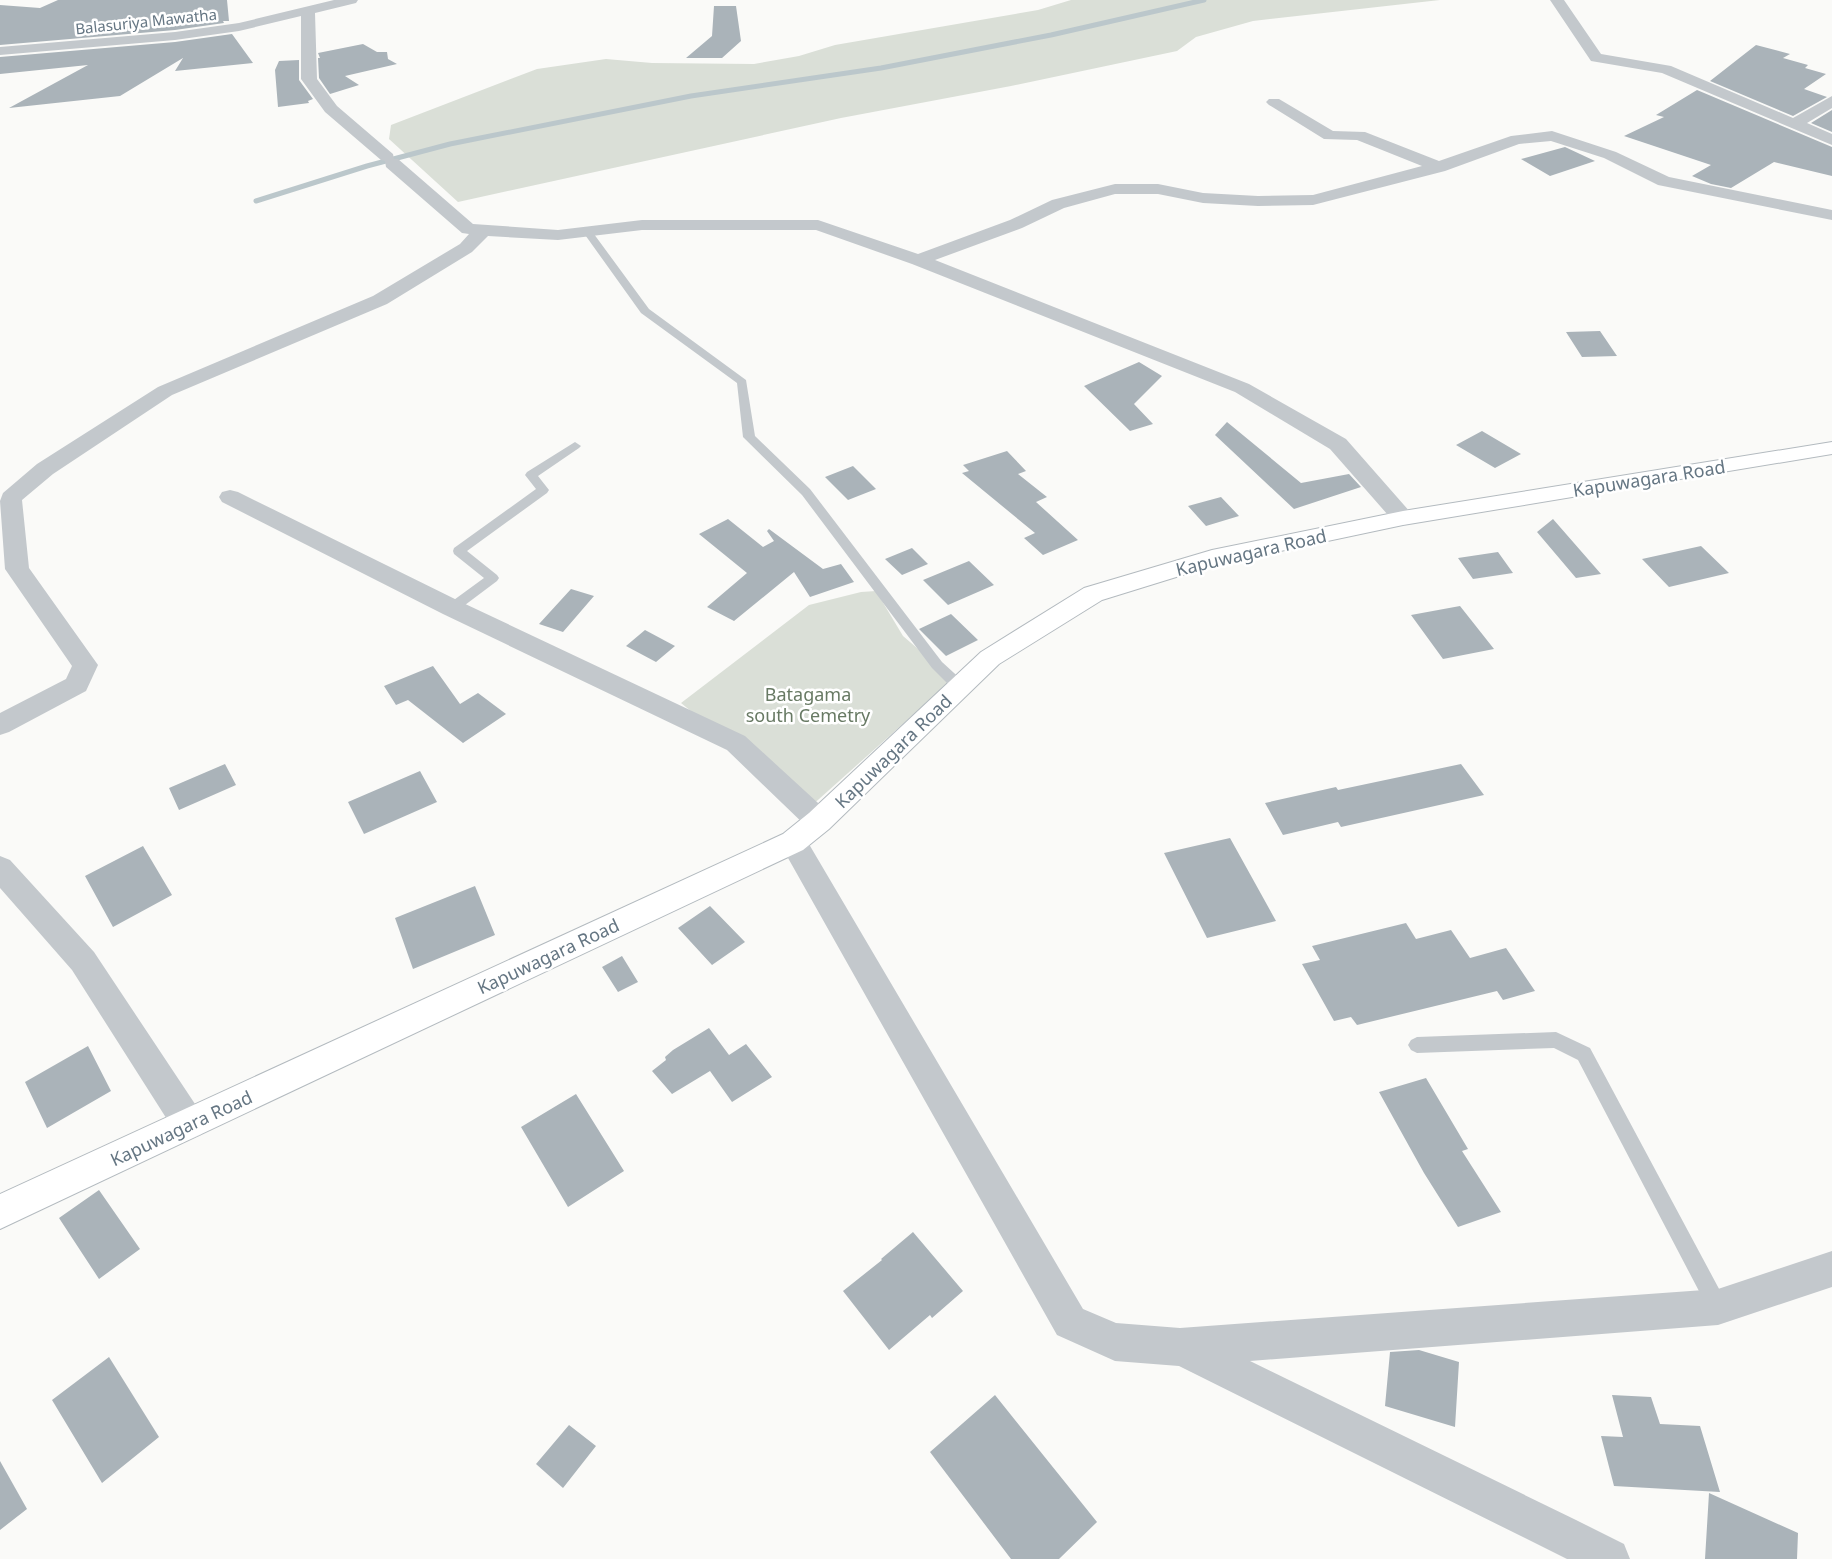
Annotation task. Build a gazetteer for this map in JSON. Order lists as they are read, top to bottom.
{
  "streets": {
    "street": ["Balasuriya Mawatha", "Kapuwagara Road"]
  },
  "parks": ["Batagama south Cemetry"]
}
